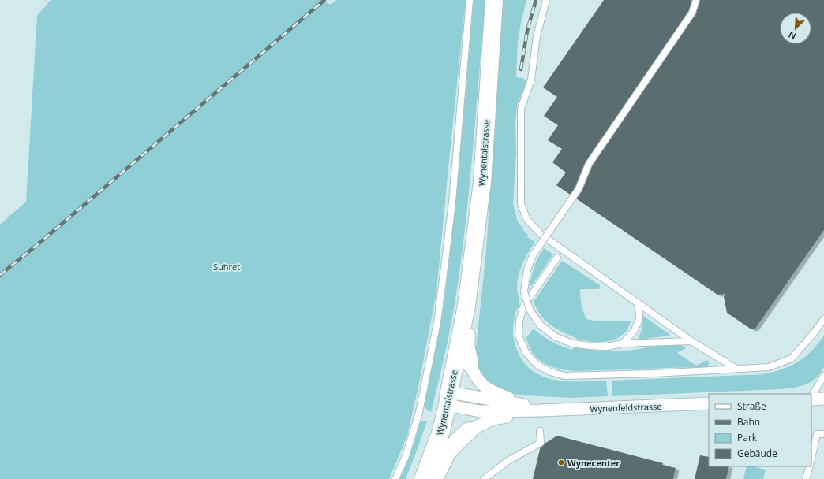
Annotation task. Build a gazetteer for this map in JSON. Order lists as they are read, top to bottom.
{
  "streets": {
    "main road": ["Wynentalstrasse"],
    "street": ["Wynenfeldstrasse"]
  },
  "crossings": [
    ["Wynentalstrasse", "Wynenfeldstrasse"]
  ],
  "parks": ["Suhret"],
  "places": ["Wynecenter"],
  "legend": [
    "Straße",
    "Bahn",
    "Park",
    "Gebäude"
  ],
  "north": "bottom left"
}
